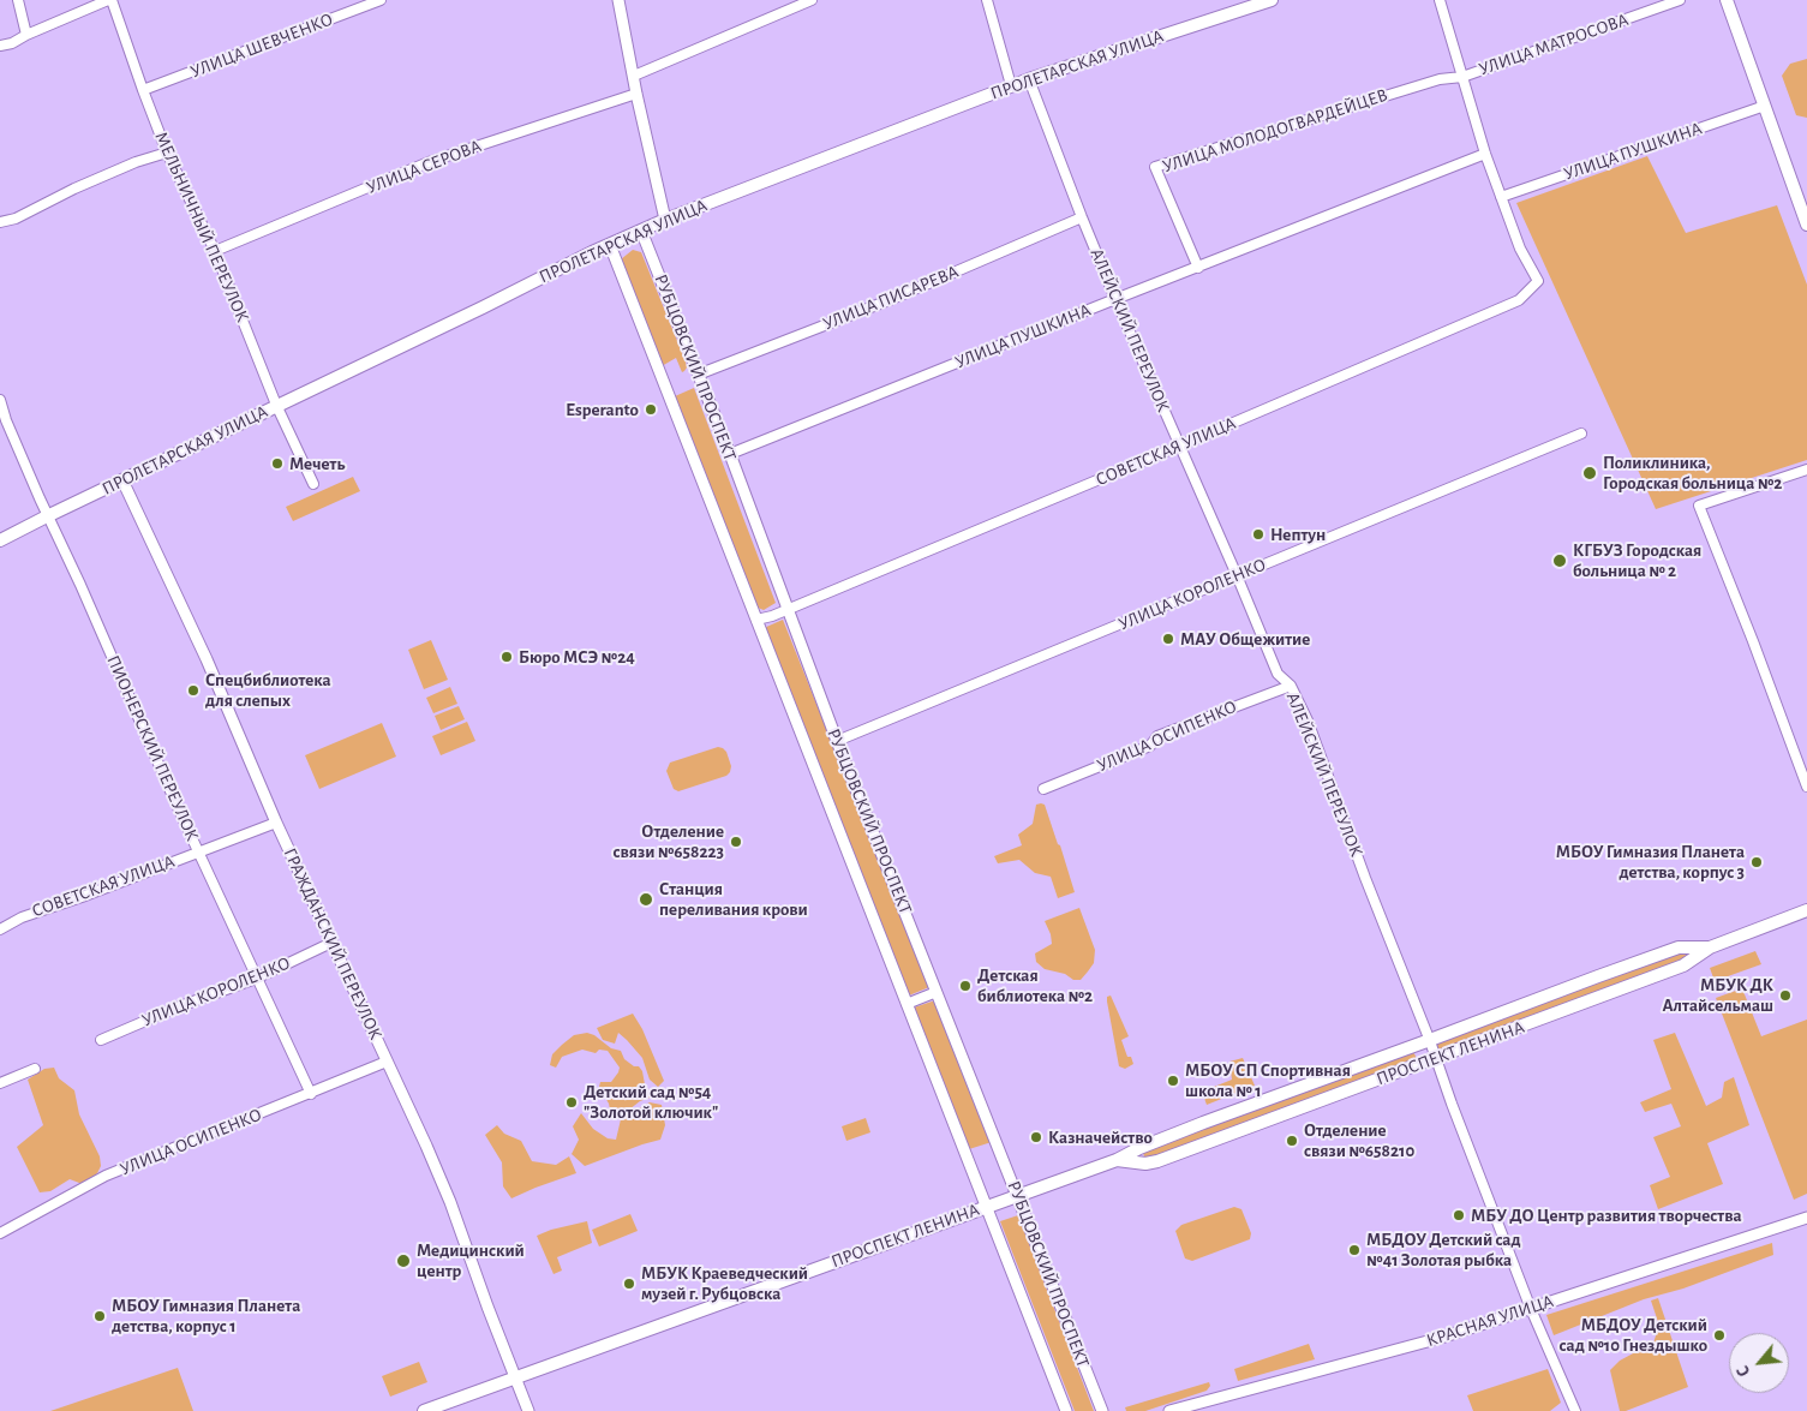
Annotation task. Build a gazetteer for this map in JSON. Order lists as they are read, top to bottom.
{
  "streets": {
    "main road": ["ПРОЛЕТАРСКАЯ УЛИЦА", "ПРОСПЕКТ ЛЕНИНА"],
    "street": [
      "УЛИЦА МАТРОСОВА",
      "УЛИЦА ШЕВЧЕНКО",
      "УЛИЦА МОЛОДОГВАРДЕЙЦЕВ",
      "УЛИЦА ПУШКИНА",
      "УЛИЦА СЕРОВА",
      "МЕЛЬНИЧНЫЙ ПЕРЕУЛОК",
      "УЛИЦА ПИСАРЕВА",
      "АЛЕЙСКИЙ ПЕРЕУЛОК",
      "РУБЦОВСКИЙ ПРОСПЕКТ",
      "СОВЕТСКАЯ УЛИЦА",
      "УЛИЦА КОРОЛЕНКО",
      "УЛИЦА ОСИПЕНКО",
      "ПИОНЕРСКИЙ ПЕРЕУЛОК",
      "ГРАЖДАНСКИЙ ПЕРЕУЛОК",
      "КРАСНАЯ УЛИЦА"
    ]
  },
  "crossings": [
    ["УЛИЦА МАТРОСОВА", "УЛИЦА МОЛОДОГВАРДЕЙЦЕВ"],
    ["УЛИЦА ШЕВЧЕНКО", "МЕЛЬНИЧНЫЙ ПЕРЕУЛОК"],
    ["ПРОЛЕТАРСКАЯ УЛИЦА", "МЕЛЬНИЧНЫЙ ПЕРЕУЛОК"],
    ["ПРОЛЕТАРСКАЯ УЛИЦА", "АЛЕЙСКИЙ ПЕРЕУЛОК"],
    ["ПРОЛЕТАРСКАЯ УЛИЦА", "РУБЦОВСКИЙ ПРОСПЕКТ"],
    ["ПРОЛЕТАРСКАЯ УЛИЦА", "ПИОНЕРСКИЙ ПЕРЕУЛОК"],
    ["ПРОЛЕТАРСКАЯ УЛИЦА", "ГРАЖДАНСКИЙ ПЕРЕУЛОК"],
    ["УЛИЦА МОЛОДОГВАРДЕЙЦЕВ", "УЛИЦА ПУШКИНА"],
    ["УЛИЦА ПУШКИНА", "АЛЕЙСКИЙ ПЕРЕУЛОК"],
    ["УЛИЦА ПУШКИНА", "РУБЦОВСКИЙ ПРОСПЕКТ"],
    ["УЛИЦА ПУШКИНА", "СОВЕТСКАЯ УЛИЦА"],
    ["УЛИЦА СЕРОВА", "МЕЛЬНИЧНЫЙ ПЕРЕУЛОК"],
    ["УЛИЦА ПИСАРЕВА", "АЛЕЙСКИЙ ПЕРЕУЛОК"],
    ["УЛИЦА ПИСАРЕВА", "РУБЦОВСКИЙ ПРОСПЕКТ"],
    ["АЛЕЙСКИЙ ПЕРЕУЛОК", "СОВЕТСКАЯ УЛИЦА"],
    ["АЛЕЙСКИЙ ПЕРЕУЛОК", "УЛИЦА КОРОЛЕНКО"],
    ["АЛЕЙСКИЙ ПЕРЕУЛОК", "УЛИЦА ОСИПЕНКО"],
    ["АЛЕЙСКИЙ ПЕРЕУЛОК", "ПРОСПЕКТ ЛЕНИНА"],
    ["АЛЕЙСКИЙ ПЕРЕУЛОК", "КРАСНАЯ УЛИЦА"],
    ["РУБЦОВСКИЙ ПРОСПЕКТ", "СОВЕТСКАЯ УЛИЦА"],
    ["РУБЦОВСКИЙ ПРОСПЕКТ", "УЛИЦА КОРОЛЕНКО"],
    ["РУБЦОВСКИЙ ПРОСПЕКТ", "ПРОСПЕКТ ЛЕНИНА"],
    ["СОВЕТСКАЯ УЛИЦА", "ПИОНЕРСКИЙ ПЕРЕУЛОК"],
    ["СОВЕТСКАЯ УЛИЦА", "ГРАЖДАНСКИЙ ПЕРЕУЛОК"],
    ["УЛИЦА КОРОЛЕНКО", "ПИОНЕРСКИЙ ПЕРЕУЛОК"],
    ["УЛИЦА КОРОЛЕНКО", "ГРАЖДАНСКИЙ ПЕРЕУЛОК"],
    ["УЛИЦА ОСИПЕНКО", "ПИОНЕРСКИЙ ПЕРЕУЛОК"],
    ["УЛИЦА ОСИПЕНКО", "ГРАЖДАНСКИЙ ПЕРЕУЛОК"],
    ["ГРАЖДАНСКИЙ ПЕРЕУЛОК", "ПРОСПЕКТ ЛЕНИНА"]
  ],
  "places": [
    "Esperanto",
    "Мечеть",
    "Поликлиника, Городская больница №2",
    "Нептун",
    "КГБУЗ Городская больница № 2",
    "МАУ Общежитие",
    "Бюро МСЭ №24",
    "Спецбиблиотека для слепых",
    "Отделение связи №658223",
    "МБОУ Гимназия Планета детства, корпус 3",
    "Станция переливания крови",
    "Детская библиотека №2",
    "МБУК ДК Алтайсельмаш",
    "МБОУ СП Спортивная школа № 1",
    "Детский сад №54 \"Золотой ключик\"",
    "Казначейство",
    "Отделение связи №658210",
    "МБУ ДО Центр развития творчества",
    "МБДОУ Детский сад №41 Золотая рыбка",
    "Медицинский центр",
    "МБУК Краеведческий музей г. Рубцовска",
    "МБОУ Гимназия Планета детства, корпус 1",
    "МБДОУ Детский сад №10 Гнездышко"
  ],
  "north": "bottom left"
}
